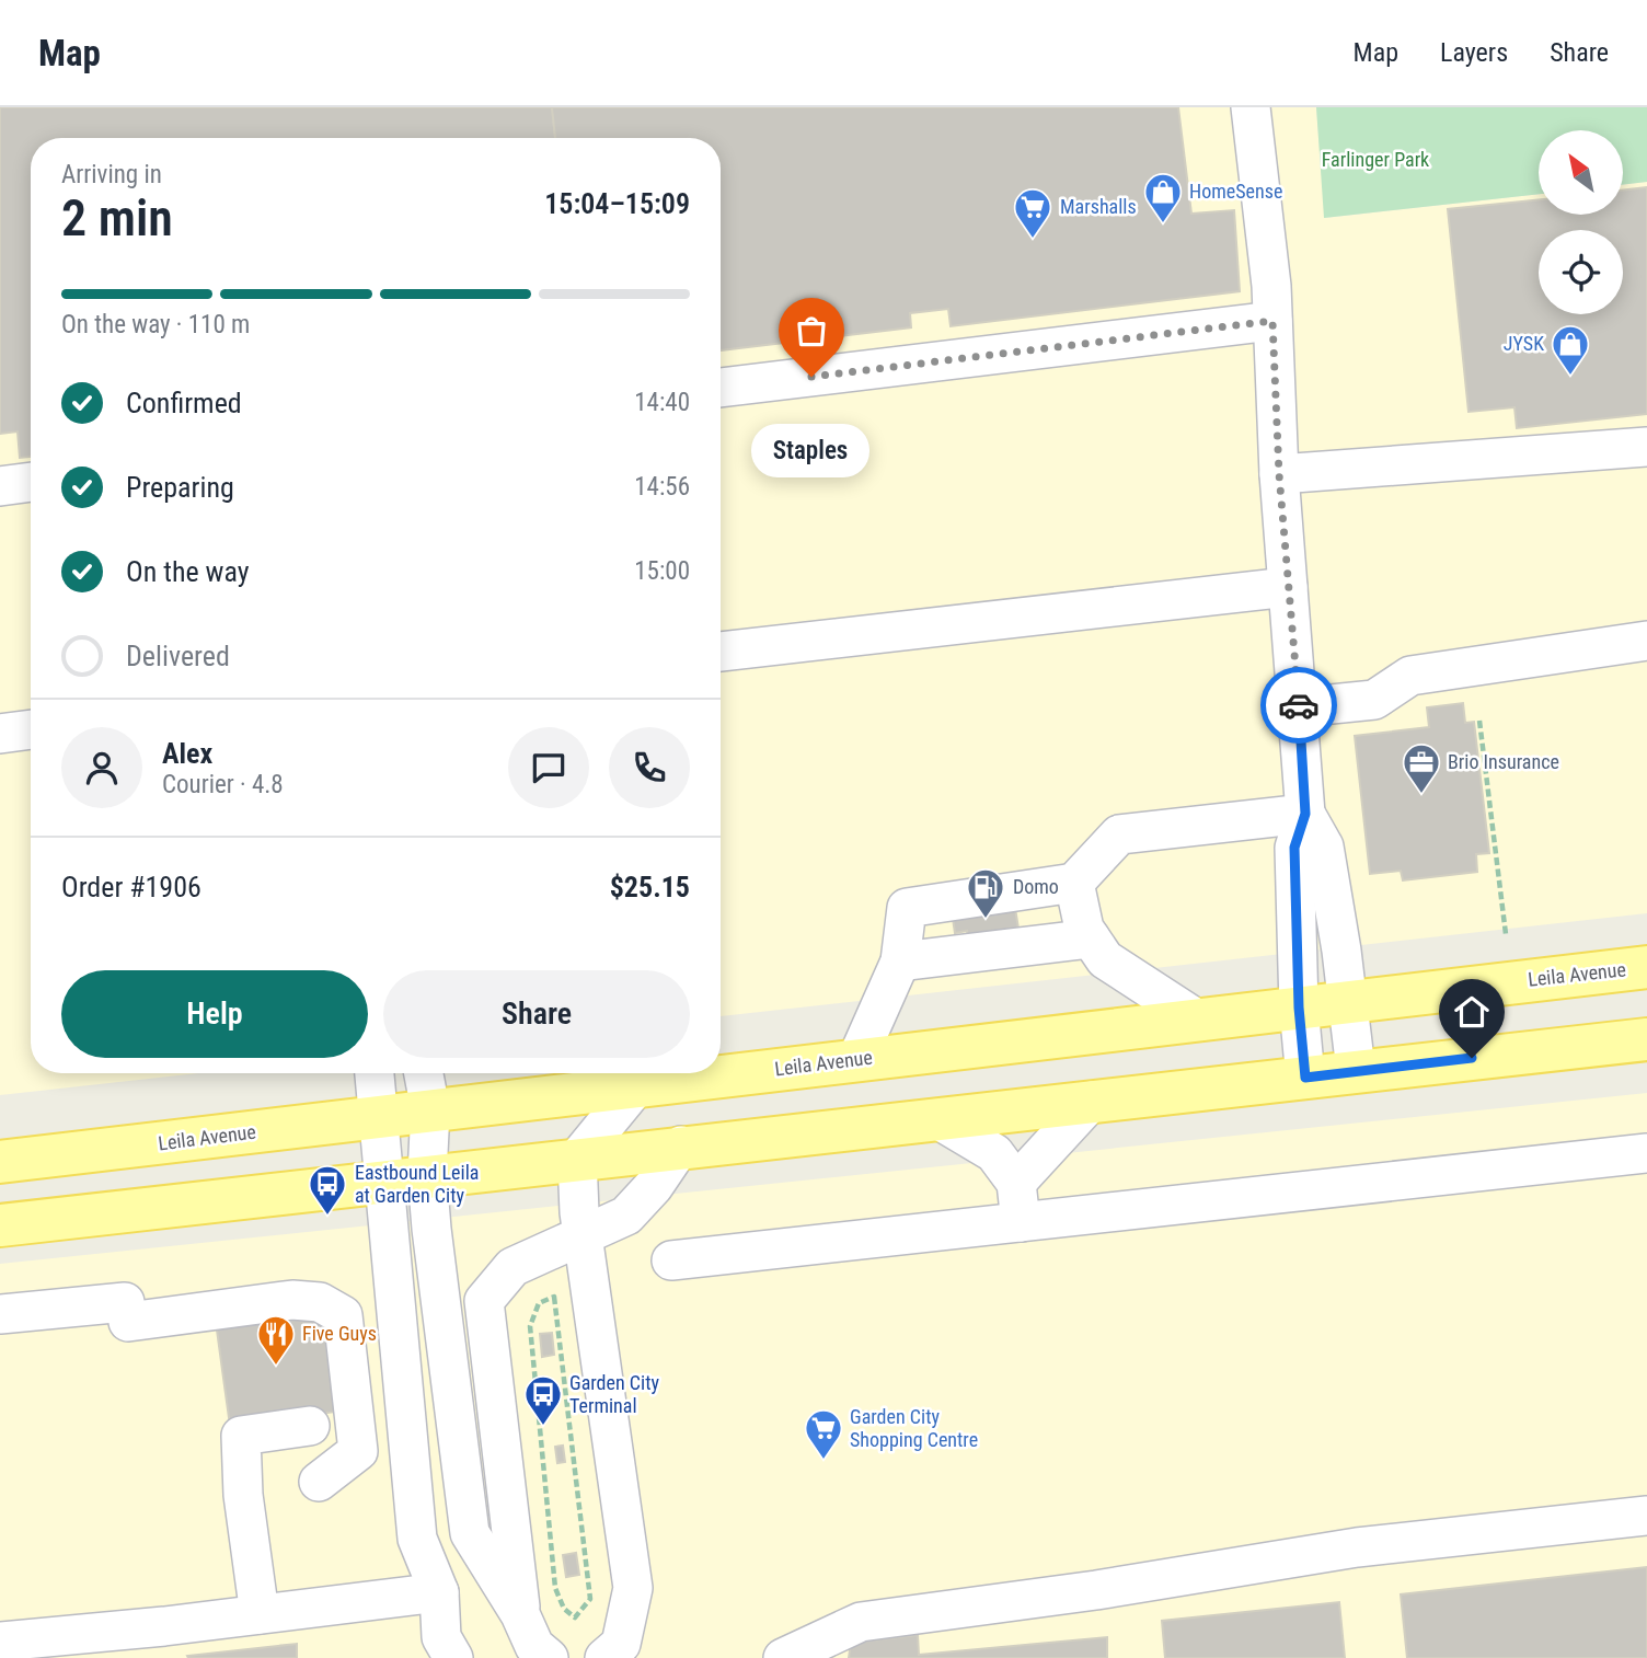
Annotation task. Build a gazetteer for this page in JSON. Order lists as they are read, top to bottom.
{
  "streets": {
    "main road": ["Leila Avenue"]
  },
  "parks": ["Farlinger Park"],
  "places": {
    "shop": ["HomeSense", "JYSK"],
    "supermarket": ["Marshalls", "Garden City Shopping Centre"],
    "other": ["Staples"],
    "office": ["Brio Insurance"],
    "fuel station": ["Domo"],
    "bus stop": ["Eastbound Leila at Garden City", "Garden City Terminal"],
    "restaurant": ["Five Guys"]
  },
  "north": "top left",
  "page": {
    "header": "Map",
    "nav": ["Map", "Layers", "Share"],
    "heading": ["2 min", "Arriving in", "15:04–15:09"],
    "panel": [
      "Alex",
      "Courier · 4.8",
      "Order #1906",
      "$25.15"
    ],
    "bar": "On the way · 110 m",
    "list": [
      ["Confirmed", "14:40"],
      ["Preparing", "14:56"],
      ["On the way", "15:00"],
      "Delivered"
    ],
    "bubble": "Staples",
    "buttons": ["Help", "Share"]
  }
}
